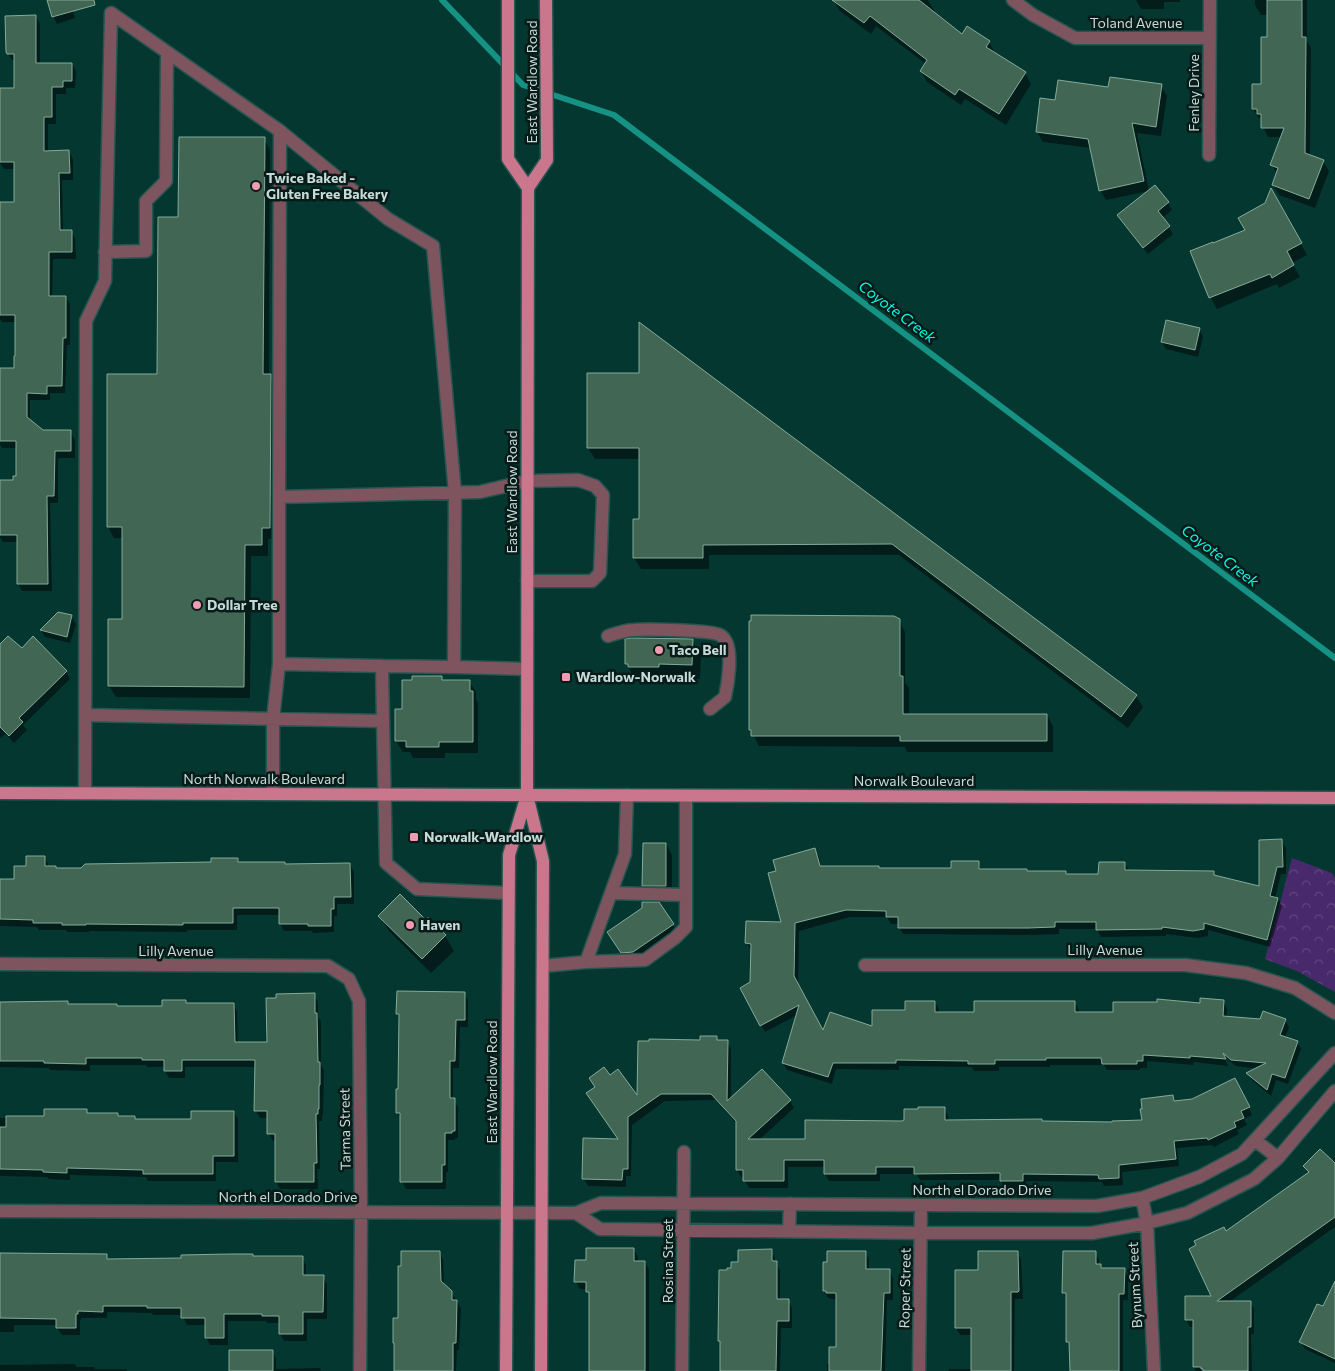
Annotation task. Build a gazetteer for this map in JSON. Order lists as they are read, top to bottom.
{
  "streets": {
    "main road": ["East Wardlow Road", "North Norwalk Boulevard", "Norwalk Boulevard"],
    "street": [
      "Toland Avenue",
      "Fenley Drive",
      "Lilly Avenue",
      "Tarma Street",
      "North el Dorado Drive",
      "Rosina Street",
      "Bynum Street",
      "Roper Street"
    ]
  },
  "crossings": [
    ["Toland Avenue", "Fenley Drive"],
    ["East Wardlow Road", "North Norwalk Boulevard"],
    ["East Wardlow Road", "Norwalk Boulevard"],
    ["East Wardlow Road", "North el Dorado Drive"],
    ["North Norwalk Boulevard", "Norwalk Boulevard"],
    ["Lilly Avenue", "Tarma Street"],
    ["Tarma Street", "North el Dorado Drive"],
    ["North el Dorado Drive", "Rosina Street"],
    ["North el Dorado Drive", "Bynum Street"],
    ["North el Dorado Drive", "Roper Street"]
  ],
  "water": ["Coyote Creek"],
  "places": {
    "other": [
      "Twice Baked - Gluten Free Bakery",
      "Dollar Tree",
      "Taco Bell",
      "Haven"
    ],
    "transit": ["Wardlow-Norwalk", "Norwalk-Wardlow"]
  }
}
